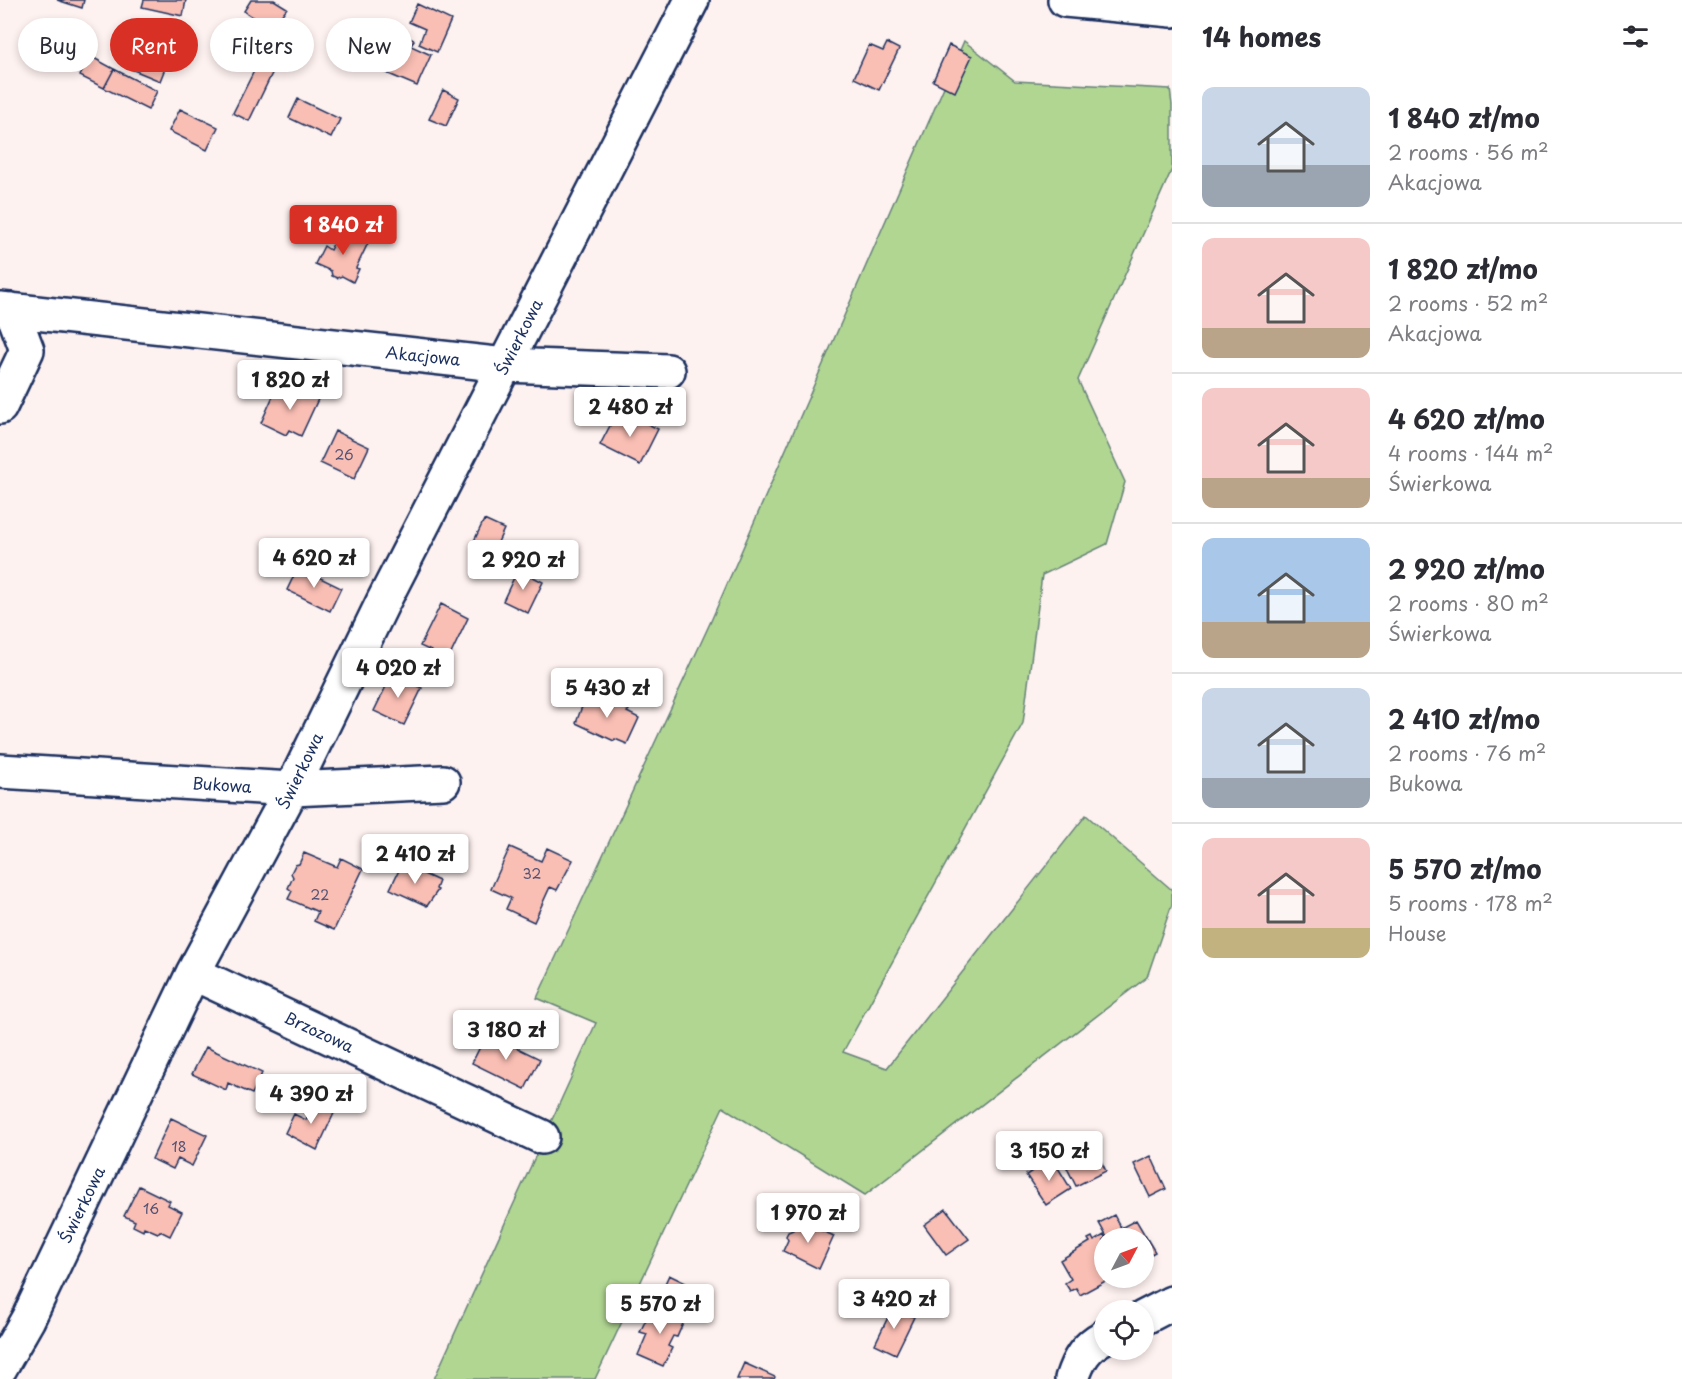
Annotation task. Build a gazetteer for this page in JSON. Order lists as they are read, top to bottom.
{
  "streets": {
    "street": [
      "Świerkowa",
      "Akacjowa",
      "Bukowa",
      "Brzozowa"
    ]
  },
  "crossings": [
    ["Świerkowa", "Akacjowa"],
    ["Świerkowa", "Bukowa"],
    ["Świerkowa", "Brzozowa"]
  ],
  "house_numbers": [
    "26",
    "32",
    "22",
    "18",
    "16"
  ],
  "north": "top right",
  "page": {
    "heading": "14 homes",
    "chip": [
      "Buy",
      "Rent",
      "Filters",
      "New"
    ],
    "list": [
      {
        "name": "1 840 zł/mo",
        "note": "2 rooms · 56 m² · Akacjowa"
      },
      {
        "name": "1 820 zł/mo",
        "note": "2 rooms · 52 m² · Akacjowa"
      },
      {
        "name": "4 620 zł/mo",
        "note": "4 rooms · 144 m² · Świerkowa"
      },
      {
        "name": "2 920 zł/mo",
        "note": "2 rooms · 80 m² · Świerkowa"
      },
      {
        "name": "2 410 zł/mo",
        "note": "2 rooms · 76 m² · Bukowa"
      },
      {
        "name": "5 570 zł/mo",
        "note": "5 rooms · 178 m² · House"
      }
    ],
    "price": [
      "1 840 zł",
      "1 820 zł",
      "2 480 zł",
      "4 620 zł",
      "2 920 zł",
      "4 020 zł",
      "5 430 zł",
      "2 410 zł",
      "3 180 zł",
      "4 390 zł",
      "3 150 zł",
      "1 970 zł",
      "3 420 zł",
      "5 570 zł"
    ]
  }
}
